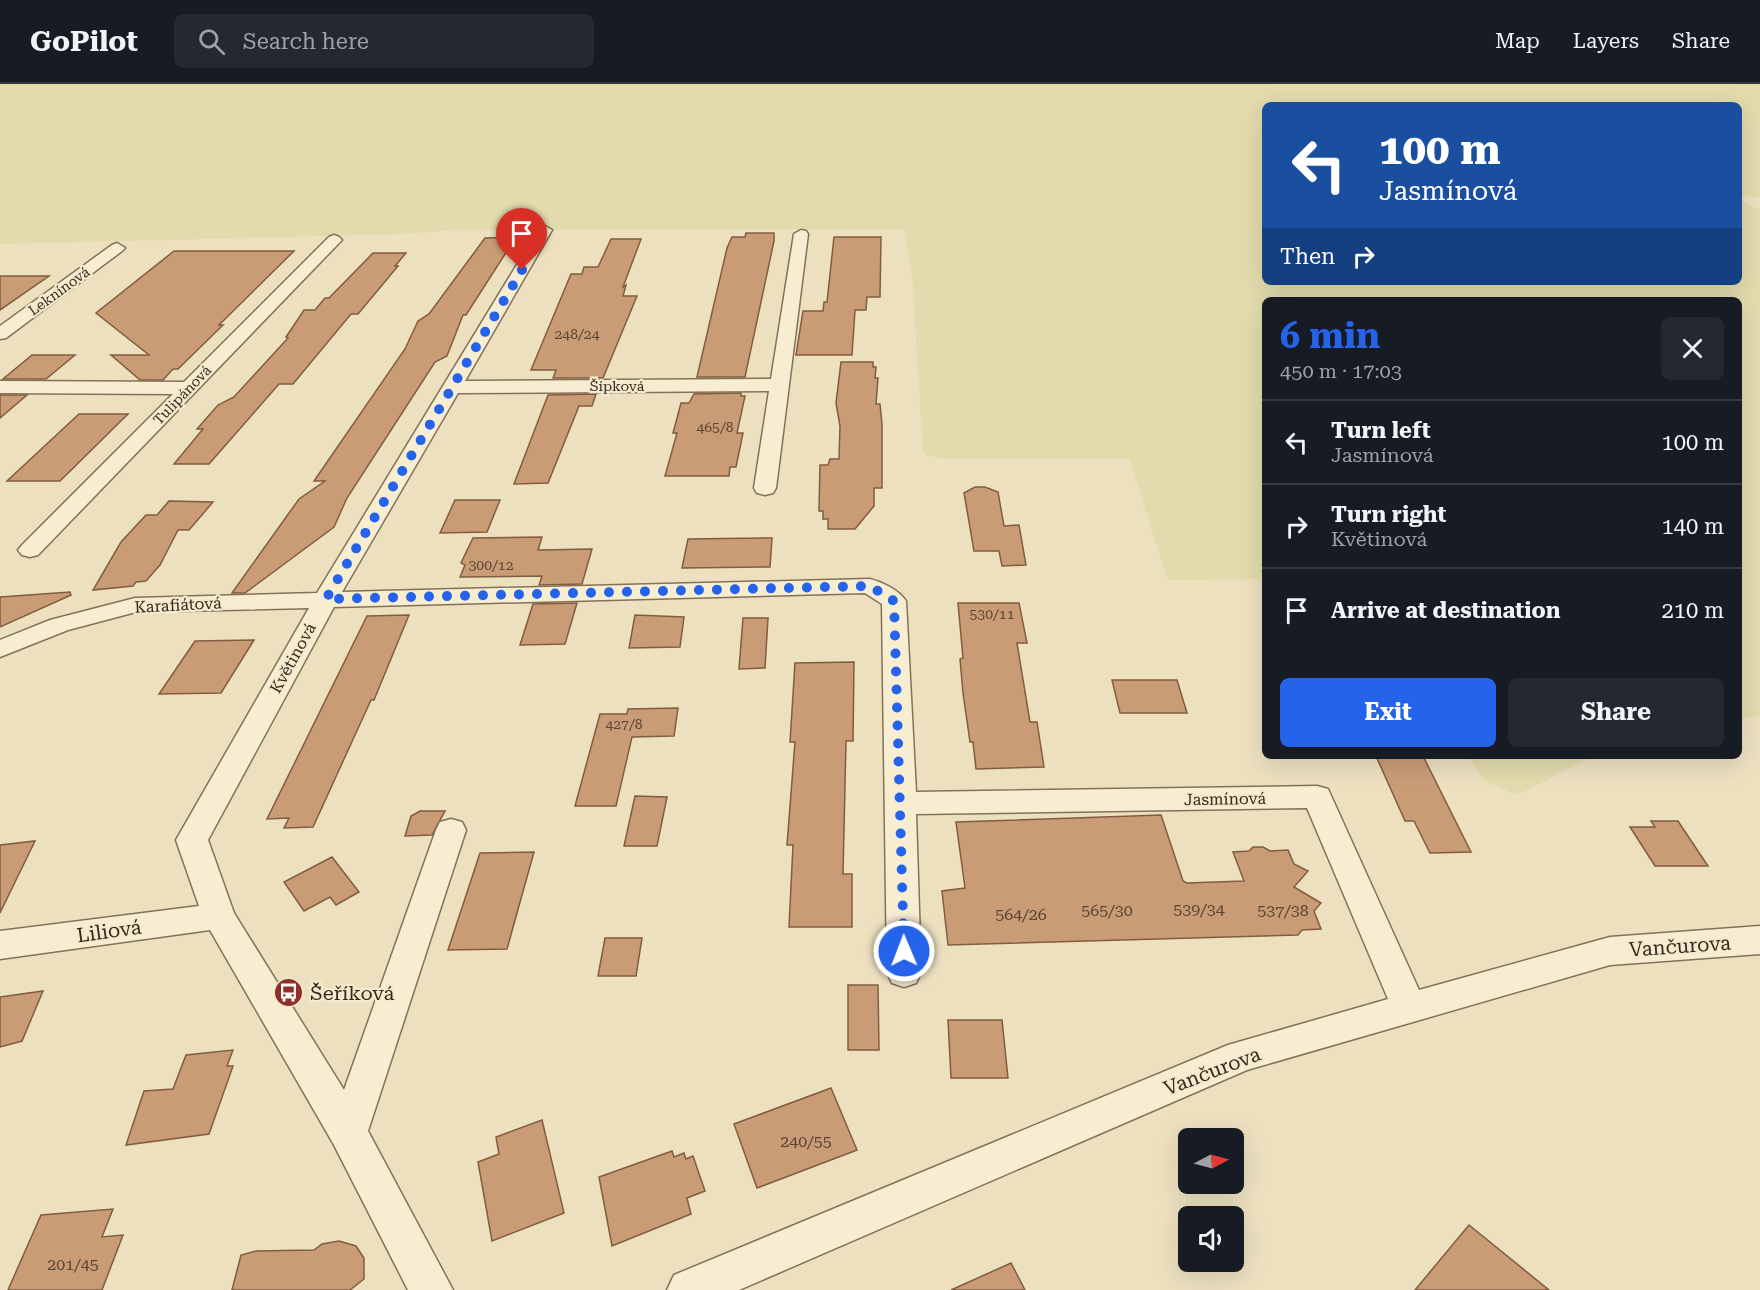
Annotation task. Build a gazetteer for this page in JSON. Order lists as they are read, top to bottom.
{
  "streets": {
    "street": [
      "Leknínová",
      "Šípková",
      "Tulipánová",
      "Karafiátová",
      "Květinová",
      "Jasmínová",
      "Liliová",
      "Vančurova"
    ]
  },
  "crossings": [
    ["Šípková", "Květinová"],
    ["Karafiátová", "Květinová"],
    ["Květinová", "Liliová"],
    ["Jasmínová", "Vančurova"]
  ],
  "places": {
    "bus stop": ["Šeříková"]
  },
  "house_numbers": [
    "248/24",
    "465/8",
    "300/12",
    "530/11",
    "427/8",
    "539/34",
    "565/30",
    "537/38",
    "564/26",
    "240/55",
    "201/45"
  ],
  "north": "right",
  "page": {
    "header": "GoPilot",
    "search": "Search here",
    "nav": ["Map", "Layers", "Share"],
    "turn": ["100 m", "Jasmínová"],
    "then": "Then",
    "heading": ["6 min", "450 m · 17:03"],
    "list": [
      {
        "name": "Turn left",
        "note": "Jasmínová",
        "value": "100 m"
      },
      {
        "name": "Turn right",
        "note": "Květinová",
        "value": "140 m"
      },
      {
        "name": "Arrive at destination",
        "value": "210 m"
      }
    ],
    "buttons": ["Exit", "Share"]
  }
}
